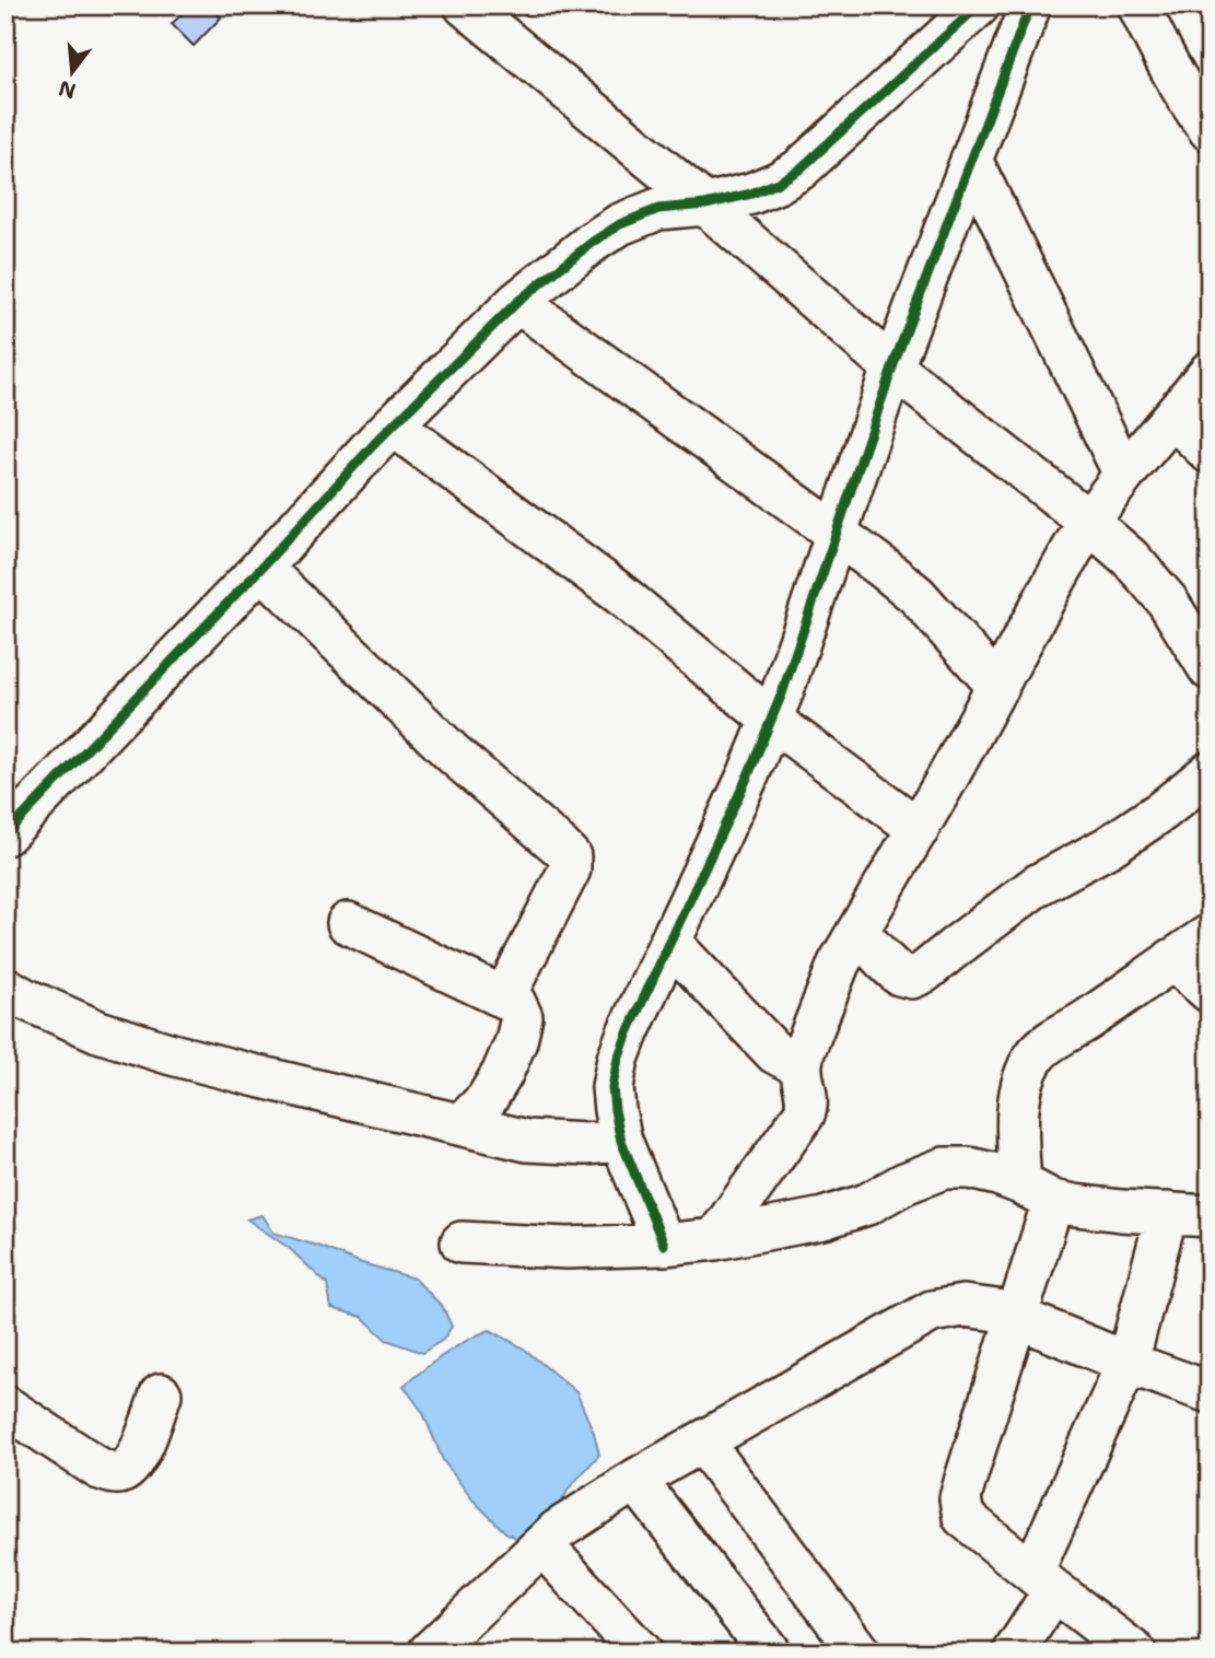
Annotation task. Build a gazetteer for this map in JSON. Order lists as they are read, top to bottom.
{
  "north": "bottom"
}
